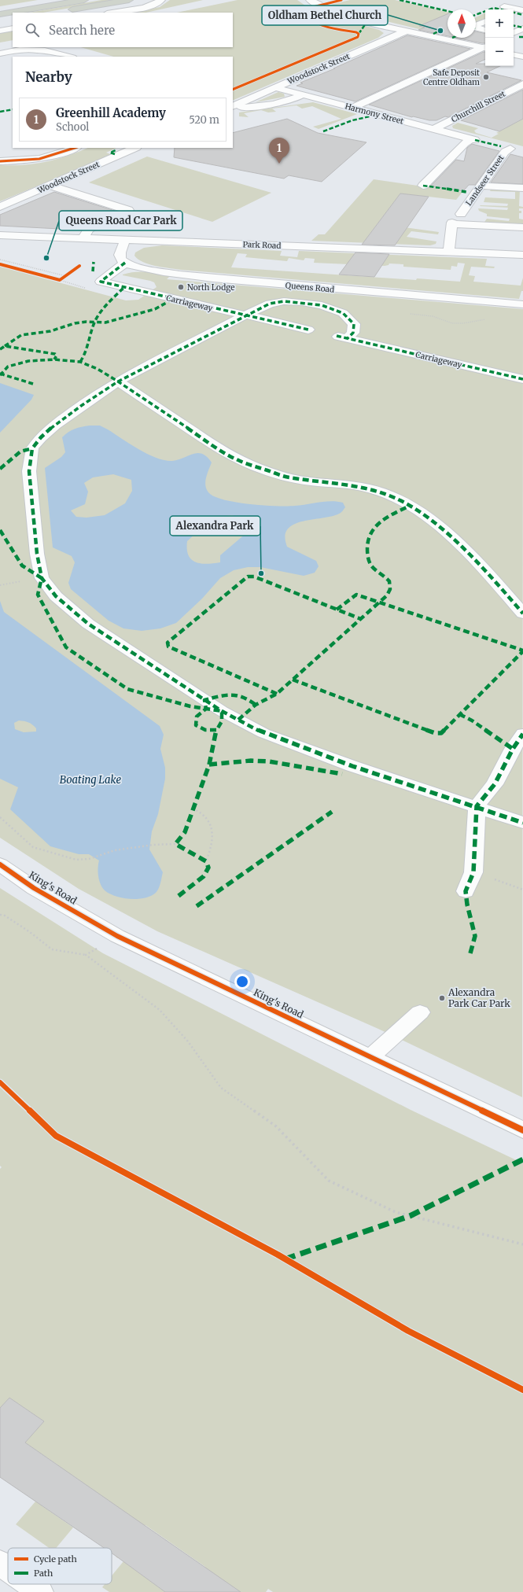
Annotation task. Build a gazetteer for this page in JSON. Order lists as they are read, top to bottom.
{
  "streets": {
    "street": [
      "Woodstock Street",
      "Churchill Street",
      "Harmony Street",
      "Landseer Street",
      "Park Road",
      "Queens Road",
      "Carriageway",
      "King's Road"
    ]
  },
  "crossings": [
    ["Woodstock Street", "Harmony Street"],
    ["Churchill Street", "Harmony Street"],
    ["Queens Road", "Carriageway"]
  ],
  "water": ["Boating Lake"],
  "places": [
    "Oldham Bethel Church",
    "Safe Deposit Centre Oldham",
    "Queens Road Car Park",
    "North Lodge",
    "Alexandra Park",
    "Alexandra Park Car Park"
  ],
  "legend": ["Cycle path", "Path"],
  "north": "top",
  "page": {
    "map_buttons": ["+", "−"],
    "search": "Search here",
    "heading": "Nearby",
    "list": [
      {
        "mark": "1",
        "name": "Greenhill Academy",
        "note": "School",
        "value": "520 m"
      }
    ],
    "pins": "1"
  }
}
